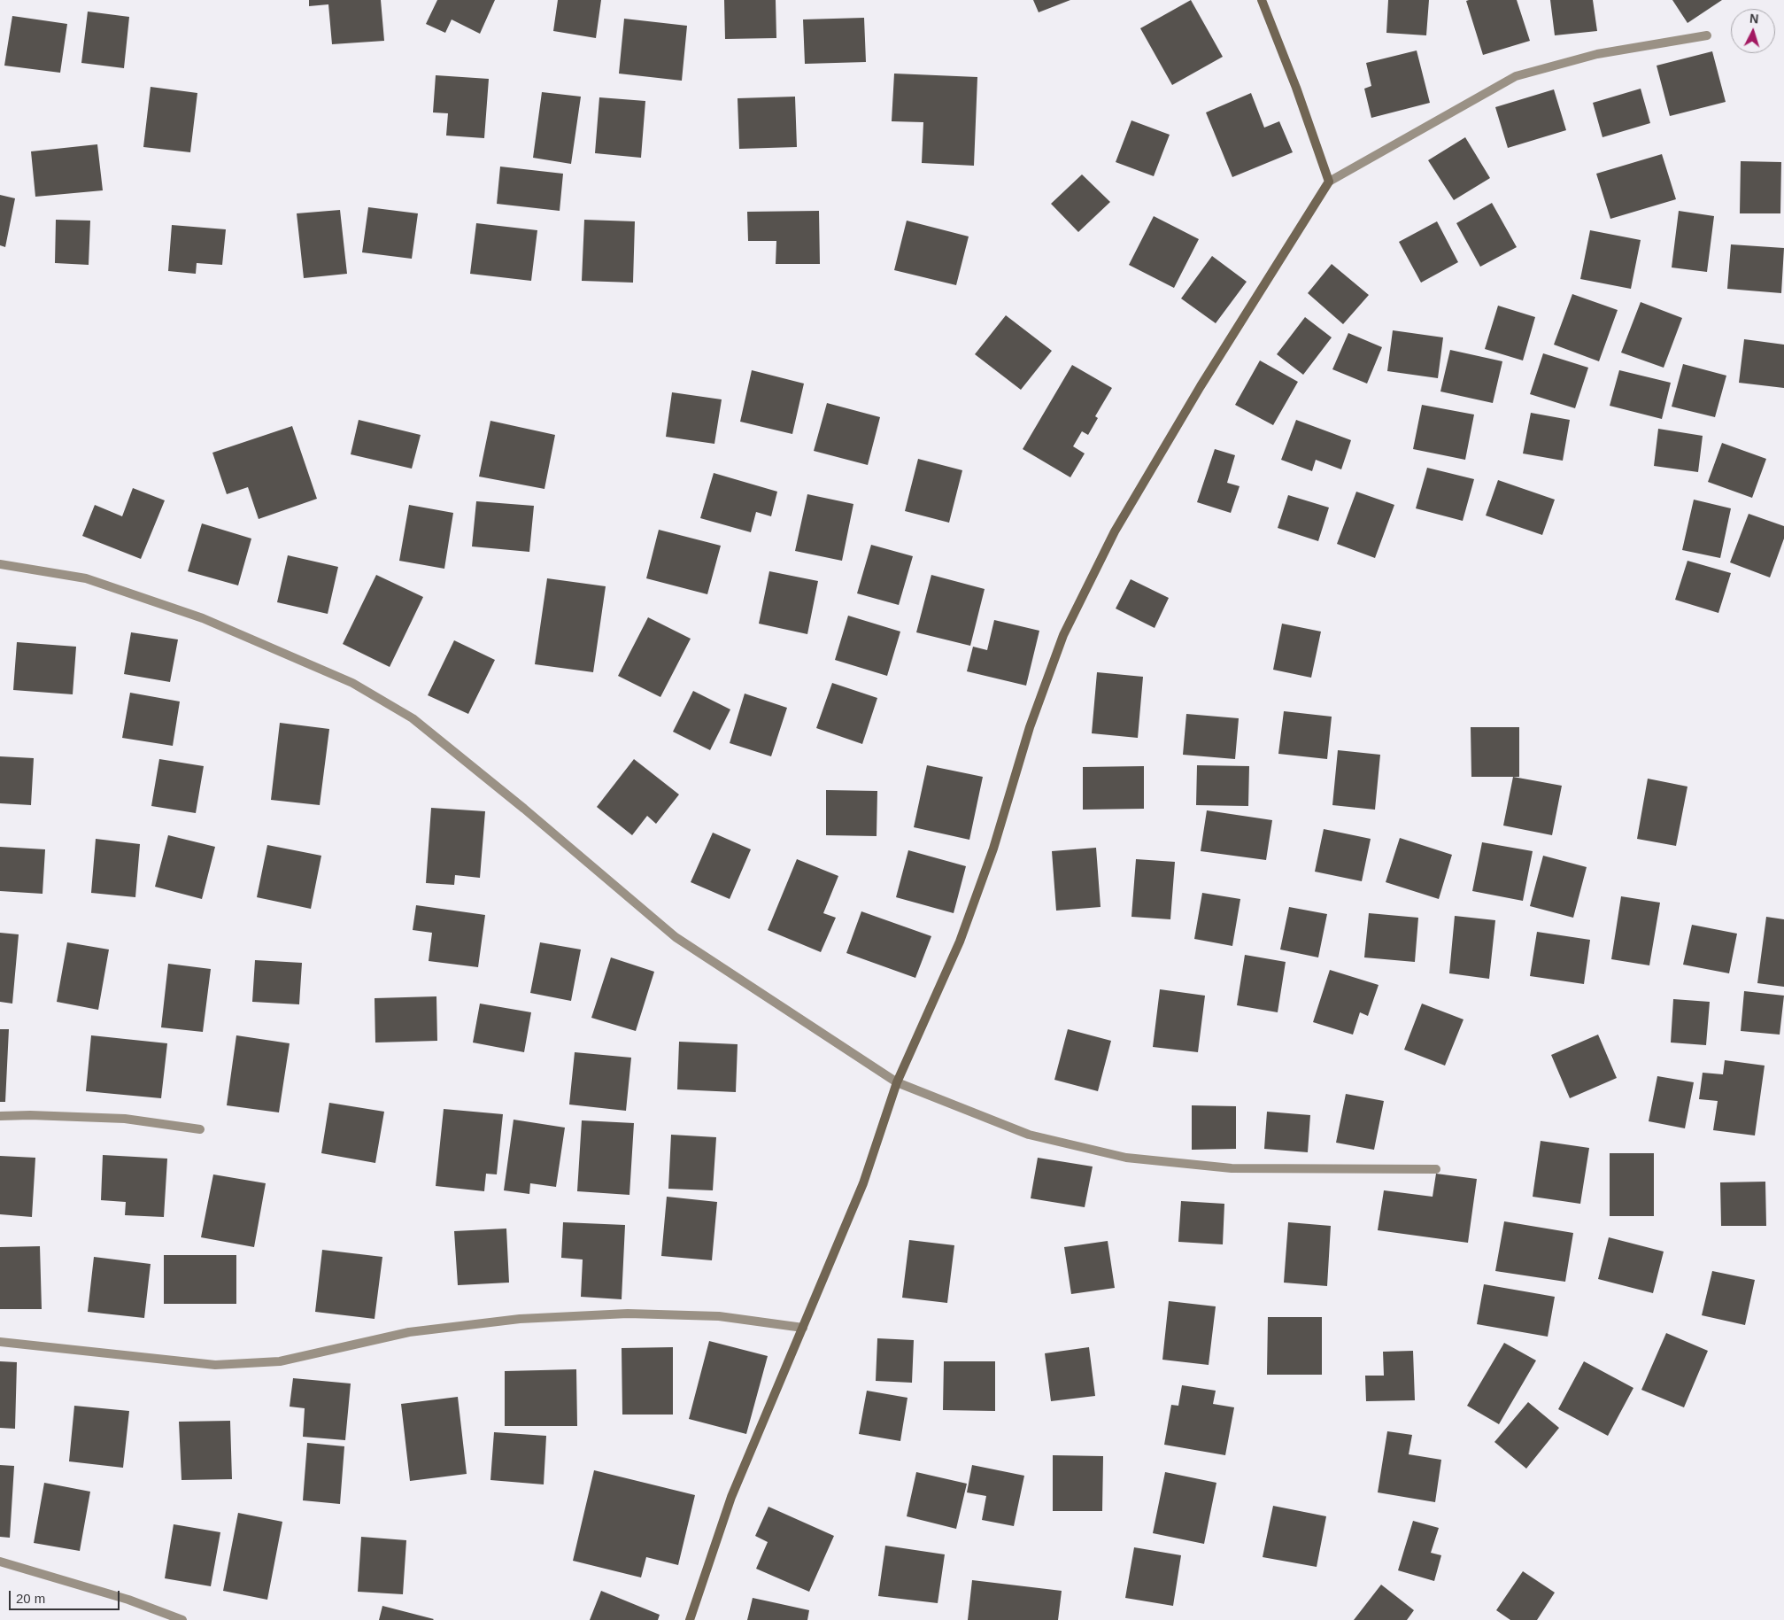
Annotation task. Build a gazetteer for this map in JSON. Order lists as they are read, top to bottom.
{
  "scale_bar": "20 m",
  "north": "top"
}
